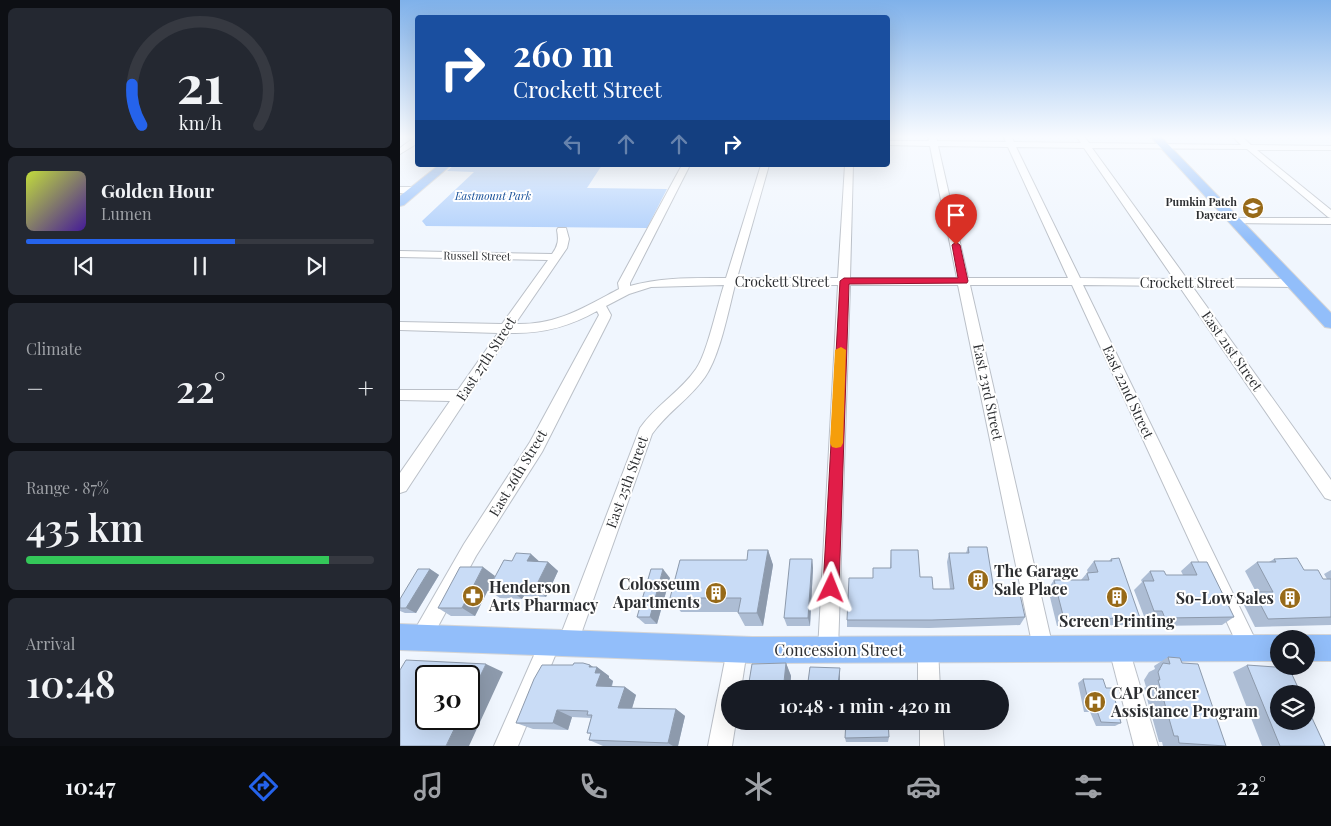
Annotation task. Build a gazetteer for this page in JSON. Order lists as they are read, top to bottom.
{
  "streets": {
    "main road": ["Concession Street"],
    "street": [
      "Russell Street",
      "Crockett Street",
      "East 21st Street",
      "East 27th Street",
      "East 23rd Street",
      "East 22nd Street",
      "East 26th Street",
      "East 25th Street"
    ]
  },
  "crossings": [
    ["Russell Street", "East 27th Street"],
    ["Crockett Street", "East 21st Street"],
    ["Crockett Street", "East 27th Street"],
    ["Crockett Street", "East 23rd Street"],
    ["Crockett Street", "East 22nd Street"],
    ["Crockett Street", "East 26th Street"],
    ["Crockett Street", "East 25th Street"],
    ["East 23rd Street", "Concession Street"],
    ["East 22nd Street", "Concession Street"],
    ["East 26th Street", "Concession Street"],
    ["East 25th Street", "Concession Street"]
  ],
  "parks": ["Eastmount Park"],
  "places": {
    "school or university": ["Pumkin Patch Daycare"],
    "building": [
      "The Garage Sale Place",
      "Colosseum Apartments",
      "Screen Printing",
      "So-Low Sales"
    ],
    "pharmacy": ["Henderson Arts Pharmacy"],
    "hospital": ["CAP Cancer Assistance Program"]
  },
  "page": {
    "turn": ["260 m", "Crockett Street"],
    "song": ["Golden Hour", "Lumen"],
    "tile": [
      "Climate",
      ["Range · 87%", "435 km"],
      ["Arrival", "10:48"]
    ],
    "heat": ["−", "22°", "+"],
    "limit": "30",
    "trip": "10:48 · 1 min · 420 m",
    "tabs": ["10:47", "22°"],
    "gauge": ["21", "km/h"]
  }
}
